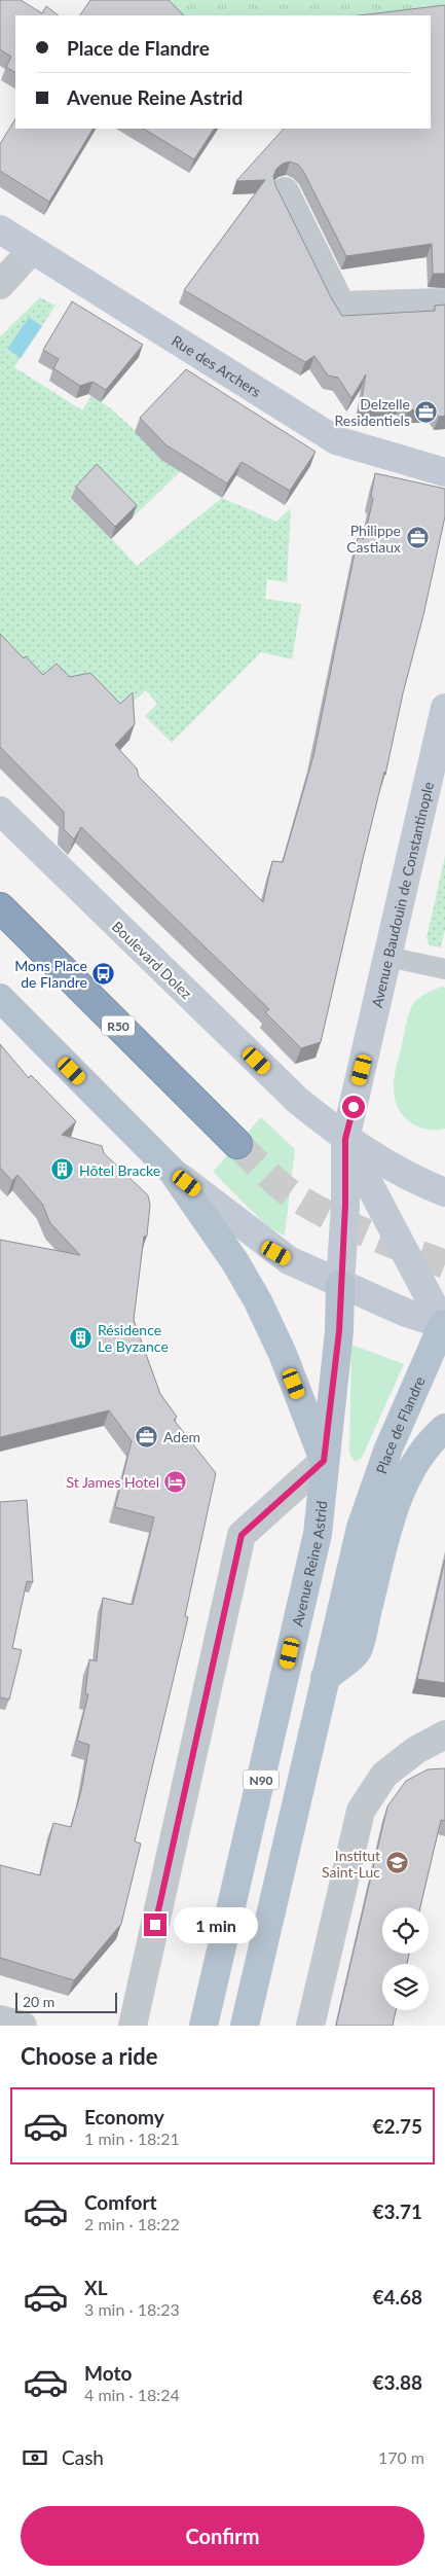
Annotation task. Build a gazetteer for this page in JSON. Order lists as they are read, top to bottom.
{
  "streets": {
    "highway": ["R50"],
    "main road": ["Place de Flandre", "Avenue Reine Astrid", "N90"],
    "street": ["Rue des Archers", "Avenue Baudouin de Constantinople", "Boulevard Dolez"]
  },
  "crossings": [
    ["Avenue Baudouin de Constantinople", "Boulevard Dolez"],
    ["Place de Flandre", "N90"]
  ],
  "places": {
    "office": ["Delzelle Residentiels", "Philippe Castiaux", "Adem"],
    "bus stop": ["Mons Place de Flandre"],
    "building": ["Hôtel Bracke", "Résidence Le Byzance"],
    "hotel": ["St James Hotel"],
    "school or university": ["Institut Saint-Luc"]
  },
  "scale_bar": "20 m",
  "page": {
    "banner": ["Place de Flandre", "Avenue Reine Astrid"],
    "bubble": "1 min",
    "scale": "20 m",
    "heading": "Choose a ride",
    "list": [
      {
        "name": "Economy",
        "note": "1 min · 18:21",
        "value": "€2.75"
      },
      {
        "name": "Comfort",
        "note": "2 min · 18:22",
        "value": "€3.71"
      },
      {
        "name": "XL",
        "note": "3 min · 18:23",
        "value": "€4.68"
      },
      {
        "name": "Moto",
        "note": "4 min · 18:24",
        "value": "€3.88"
      }
    ],
    "pay": ["Cash", "170 m"],
    "buttons": "Confirm"
  }
}
